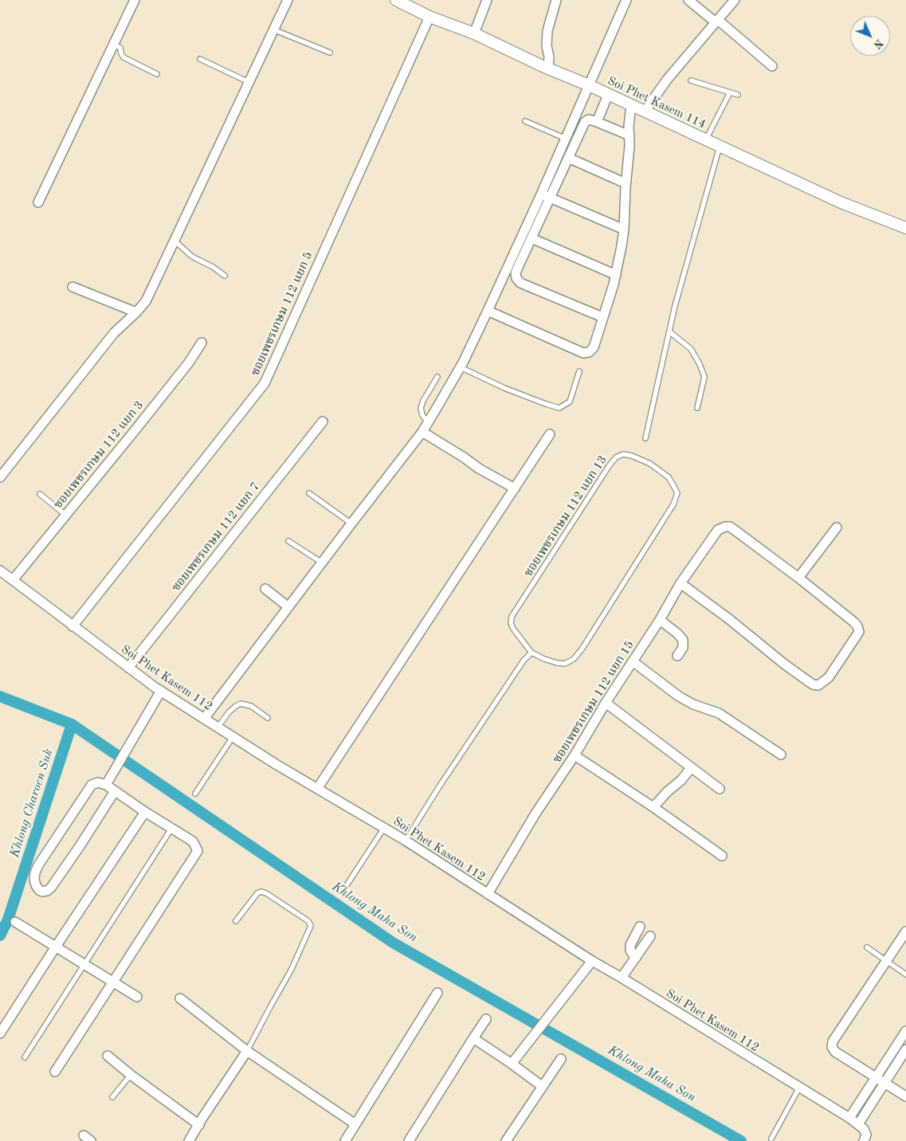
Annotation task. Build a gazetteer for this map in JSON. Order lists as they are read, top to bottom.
{
  "streets": {
    "street": [
      "Soi Phet Kasem 114",
      "ซอยเพชรเกษม 112 แยก 5",
      "ซอยเพชรเกษม 112 แยก 3",
      "ซอยเพชรเกษม 112 แยก 7",
      "Soi Phet Kasem 112",
      "ซอยเพชรเกษม 112 แยก 15"
    ],
    "lane": ["ซอยเพชรเกษม 112 แยก 13"]
  },
  "crossings": [
    ["Soi Phet Kasem 114", "ซอยเพชรเกษม 112 แยก 5"],
    ["ซอยเพชรเกษม 112 แยก 5", "Soi Phet Kasem 112"],
    ["ซอยเพชรเกษม 112 แยก 3", "Soi Phet Kasem 112"],
    ["ซอยเพชรเกษม 112 แยก 7", "Soi Phet Kasem 112"],
    ["Soi Phet Kasem 112", "ซอยเพชรเกษม 112 แยก 15"]
  ],
  "water": ["Khlong Charoen Suk", "Khlong Maha Son"],
  "north": "bottom right"
}
